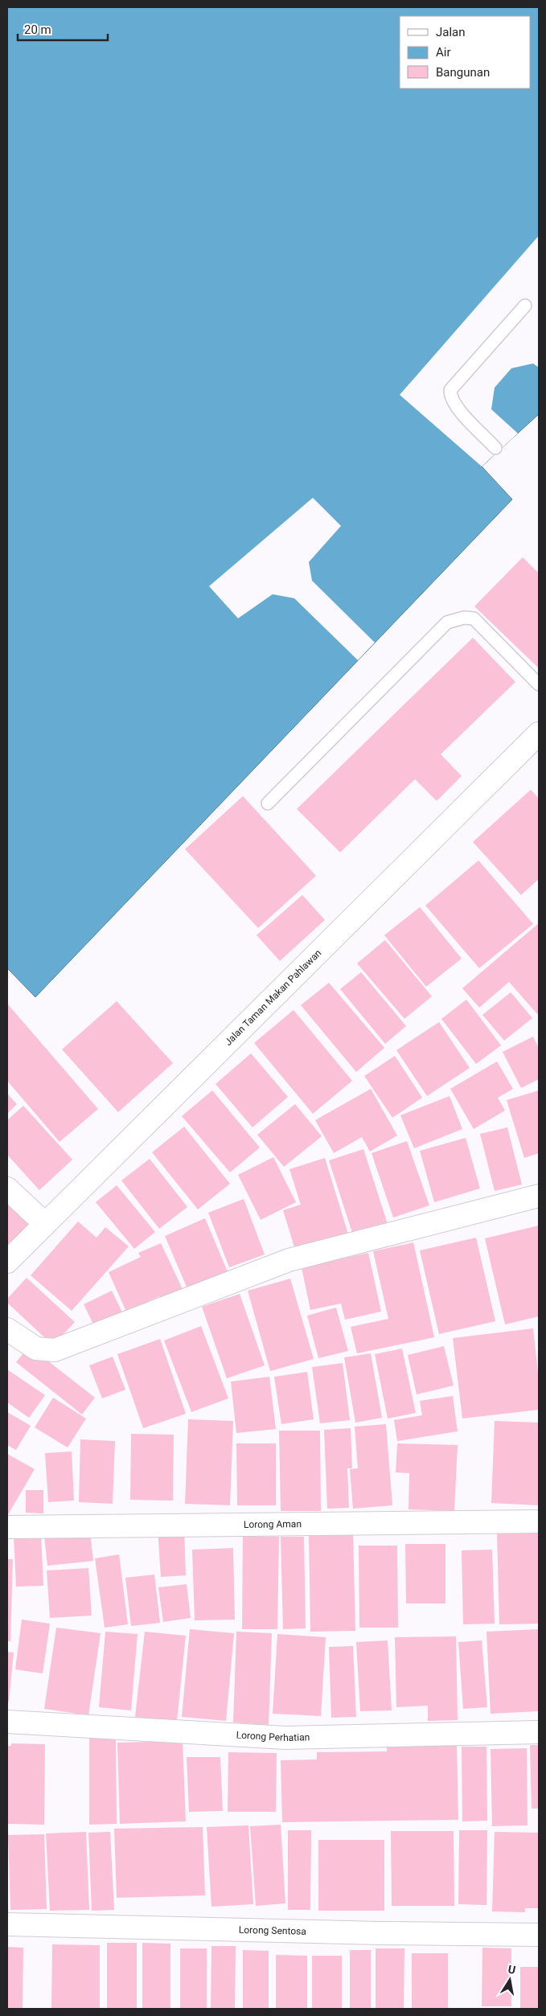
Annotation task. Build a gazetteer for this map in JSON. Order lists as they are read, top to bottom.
{
  "streets": {
    "street": [
      "Jalan Taman Makan Pahlawan",
      "Lorong Aman",
      "Lorong Perhatian",
      "Lorong Sentosa"
    ]
  },
  "legend": ["Jalan", "Air", "Bangunan"],
  "scale_bar": "20 m",
  "north": "top"
}
